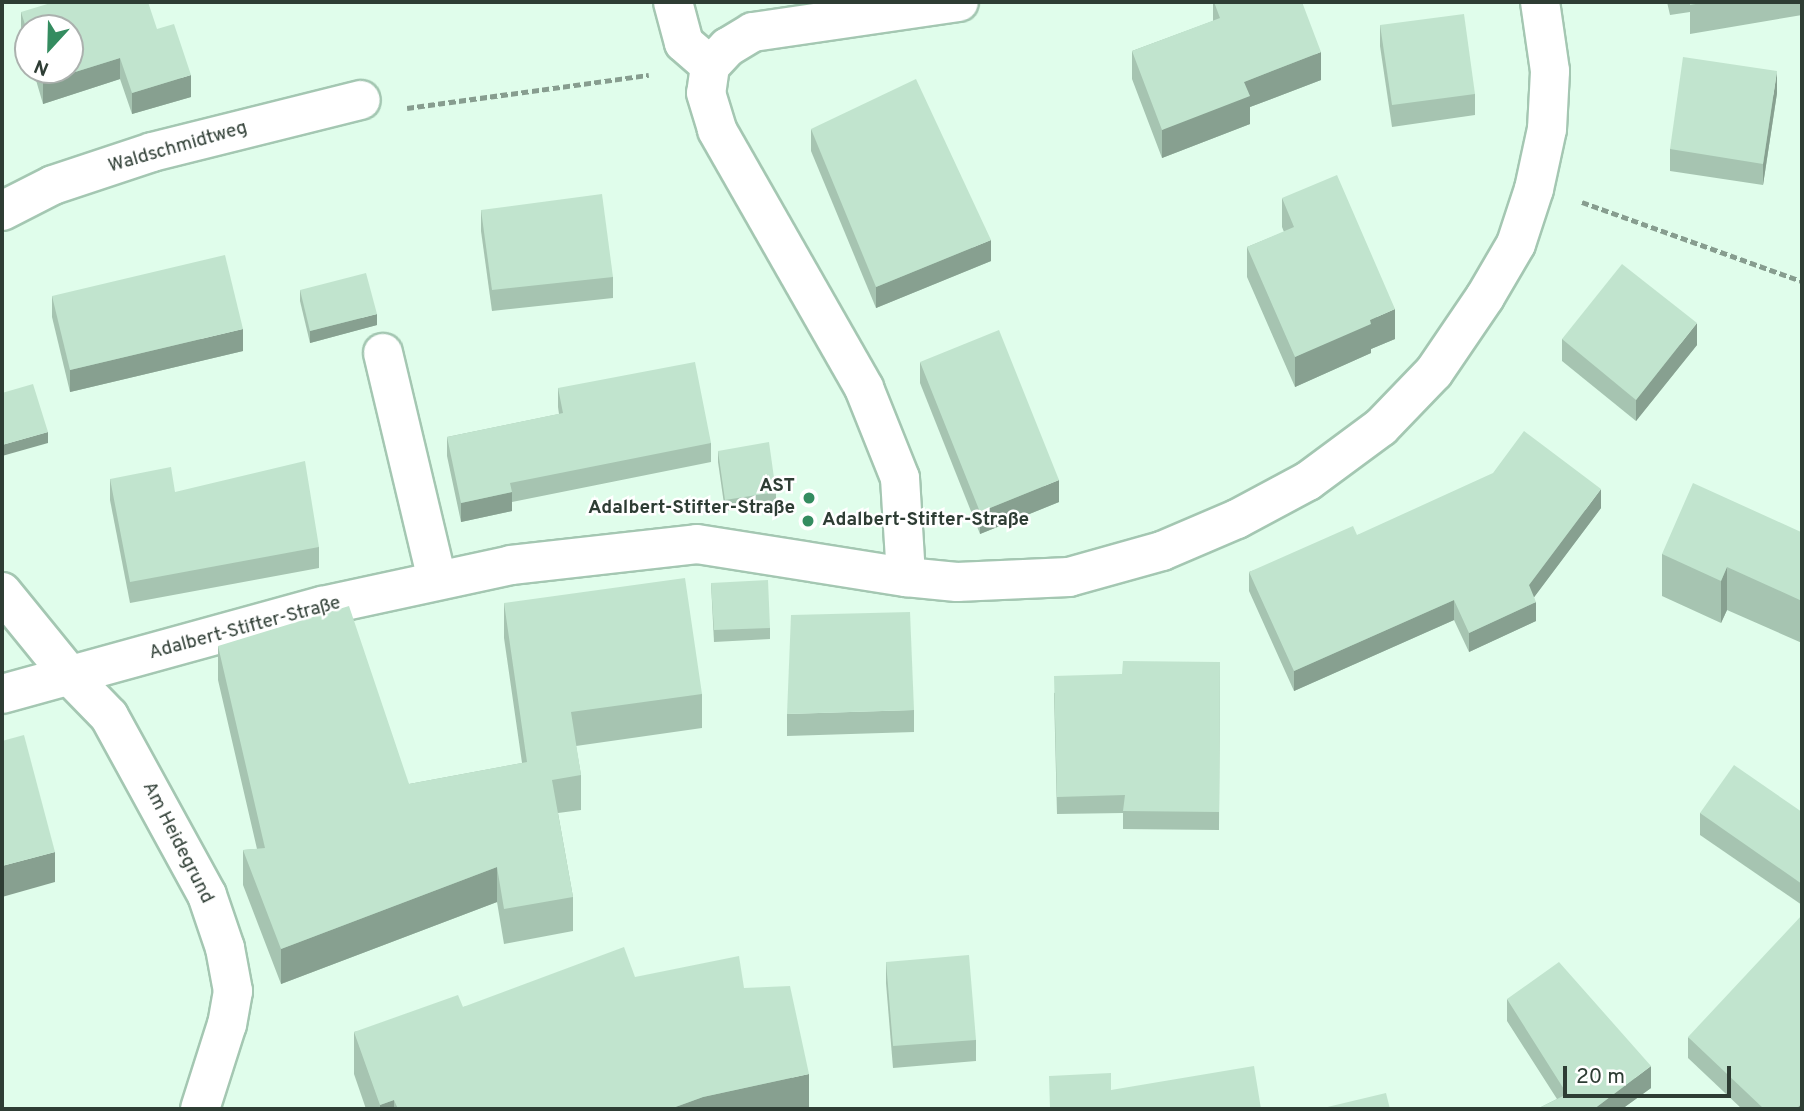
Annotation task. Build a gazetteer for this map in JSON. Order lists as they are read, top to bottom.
{
  "streets": {
    "street": ["Waldschmidtweg", "Adalbert-Stifter-Straße", "Am Heidegrund"]
  },
  "crossings": [
    ["Adalbert-Stifter-Straße", "Am Heidegrund"]
  ],
  "places": ["AST Adalbert-Stifter-Straße", "Adalbert-Stifter-Straße"],
  "scale_bar": "20 m",
  "north": "bottom"
}
